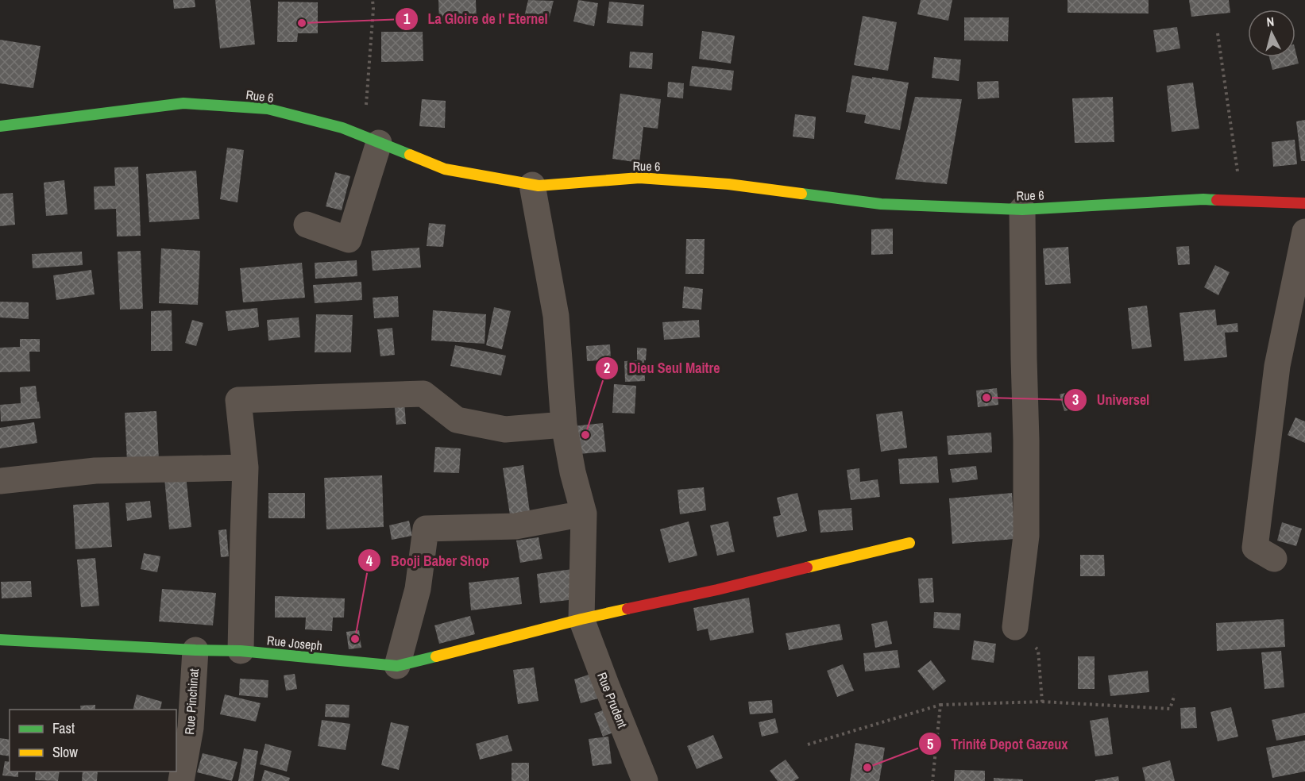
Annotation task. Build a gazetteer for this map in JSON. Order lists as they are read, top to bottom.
{
  "streets": {
    "street": [
      "Rue 6",
      "Rue Joseph",
      "Rue Prudent",
      "Rue Pinchinat"
    ]
  },
  "crossings": [
    ["Rue Joseph", "Rue Prudent"],
    ["Rue Joseph", "Rue Pinchinat"]
  ],
  "places": [
    "La Gloire de l' Eternel",
    "Universel",
    "Dieu Seul Maitre",
    "Booji Baber Shop",
    "Trinité Depot Gazeux"
  ],
  "legend": ["Fast", "Slow"],
  "north": "top"
}
